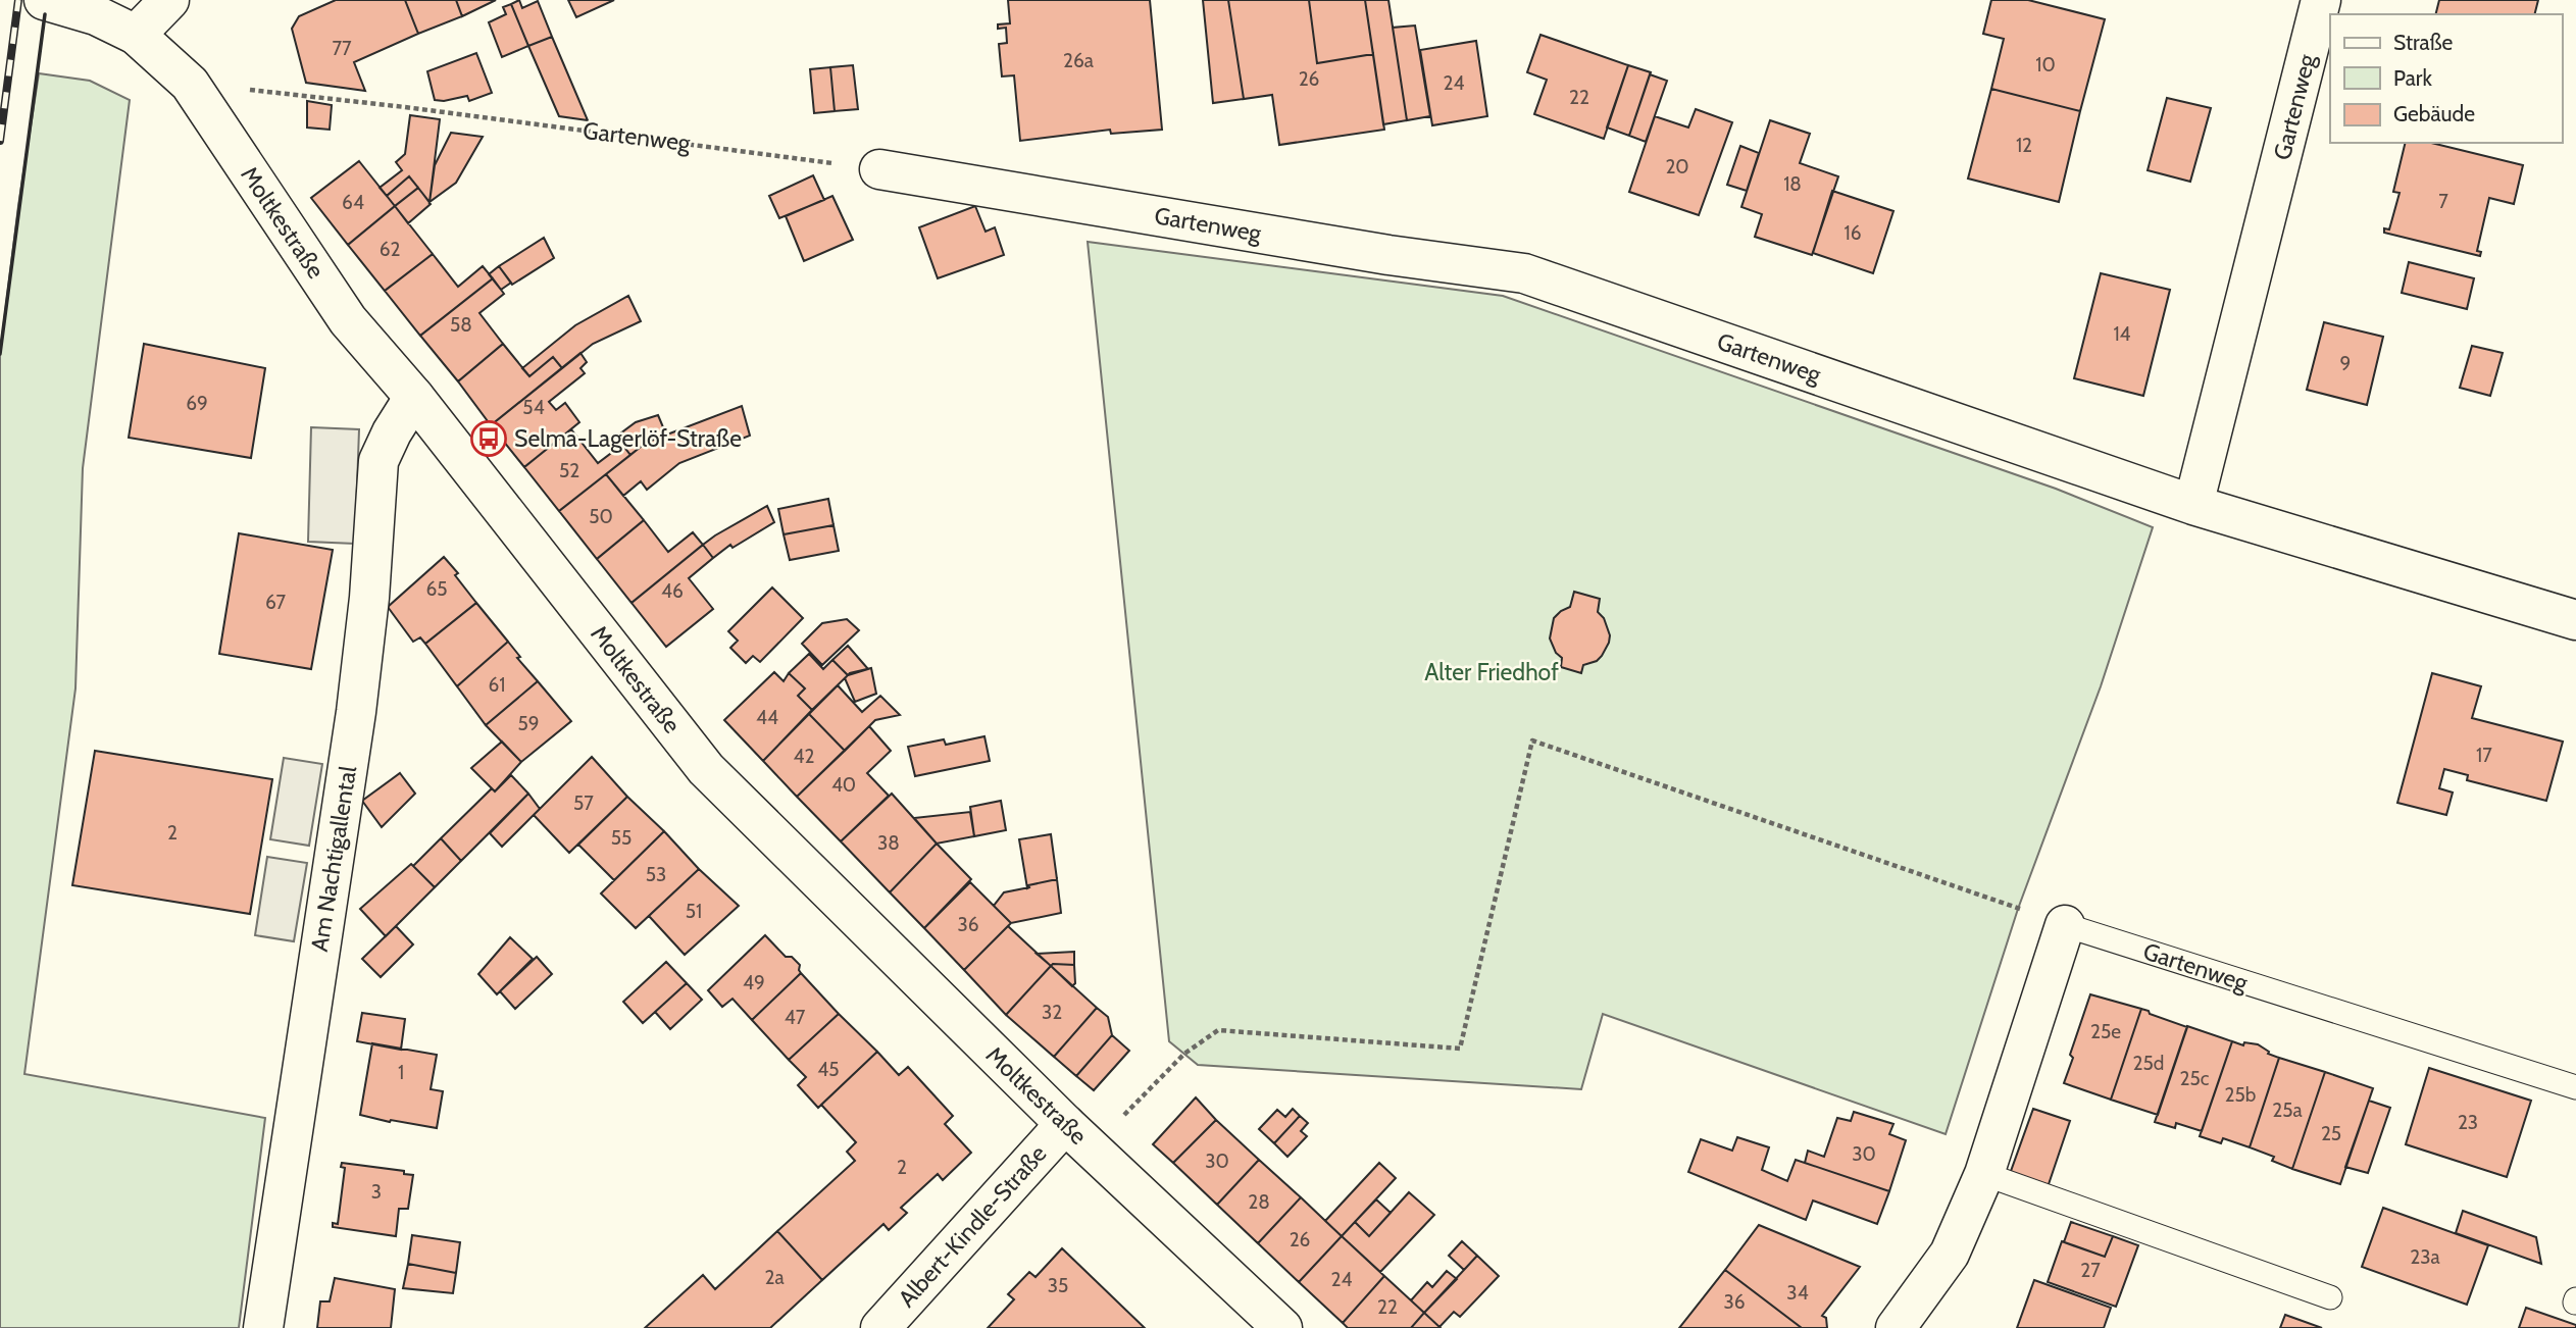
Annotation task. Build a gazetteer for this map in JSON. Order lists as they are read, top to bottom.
{
  "streets": {
    "street": [
      "Gartenweg",
      "Moltkestraße",
      "Am Nachtigallental",
      "Albert-Kindle-Straße"
    ]
  },
  "crossings": [
    ["Gartenweg", "Moltkestraße"],
    ["Moltkestraße", "Am Nachtigallental"],
    ["Moltkestraße", "Albert-Kindle-Straße"]
  ],
  "parks": ["Alter Friedhof"],
  "places": {
    "bus stop": ["Selma-Lagerlöf-Straße"]
  },
  "house_numbers": [
    "77",
    "26a",
    "10",
    "26",
    "24",
    "22",
    "12",
    "20",
    "18",
    "7",
    "64",
    "16",
    "62",
    "58",
    "14",
    "9",
    "69",
    "54",
    "52",
    "50",
    "65",
    "46",
    "67",
    "61",
    "44",
    "59",
    "17",
    "42",
    "40",
    "57",
    "2",
    "55",
    "38",
    "53",
    "51",
    "36",
    "49",
    "32",
    "47",
    "25e",
    "25d",
    "45",
    "1",
    "25c",
    "25b",
    "25a",
    "23",
    "25",
    "30",
    "30",
    "2",
    "3",
    "28",
    "26",
    "23a",
    "27",
    "2a",
    "24",
    "35",
    "34",
    "36",
    "22"
  ],
  "legend": ["Straße", "Park", "Gebäude"]
}
